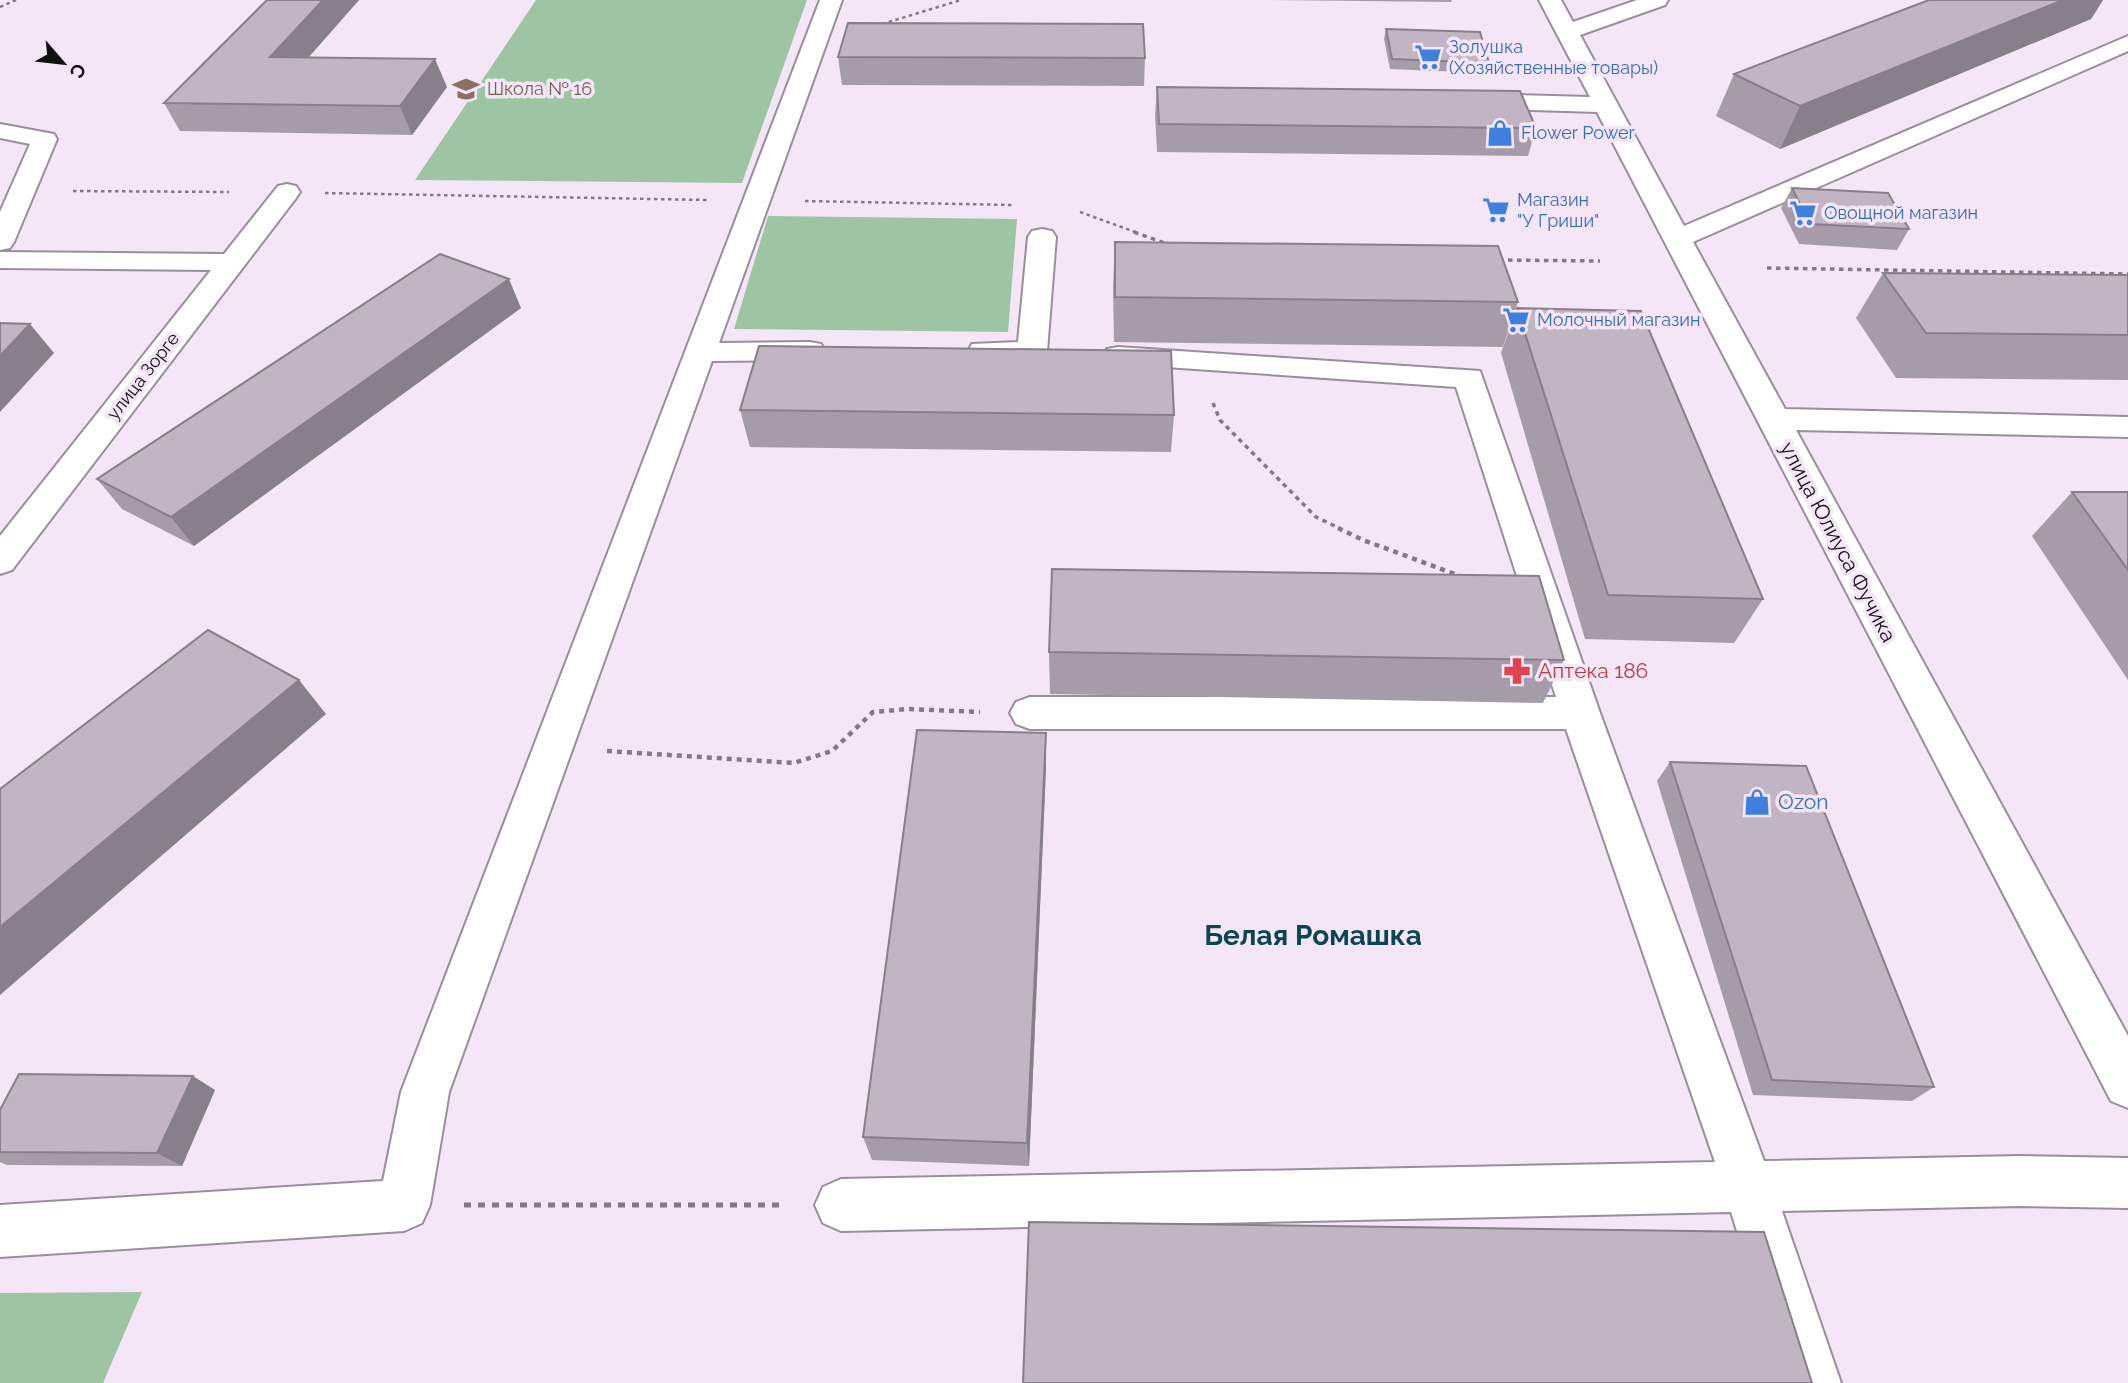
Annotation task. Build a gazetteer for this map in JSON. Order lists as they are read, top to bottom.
{
  "streets": {
    "street": ["улица Зорге", "улица Юлиуса Фучика"]
  },
  "districts": ["Белая Ромашка"],
  "places": {
    "supermarket": [
      "Золушка (Хозяйственные товары)",
      "Магазин \"У Гриши\"",
      "Овощной магазин",
      "Молочный магазин"
    ],
    "school or university": ["Школа № 16"],
    "shop": ["Flower Power", "Ozon"],
    "pharmacy": ["Аптека 186"]
  },
  "north": "bottom right"
}
